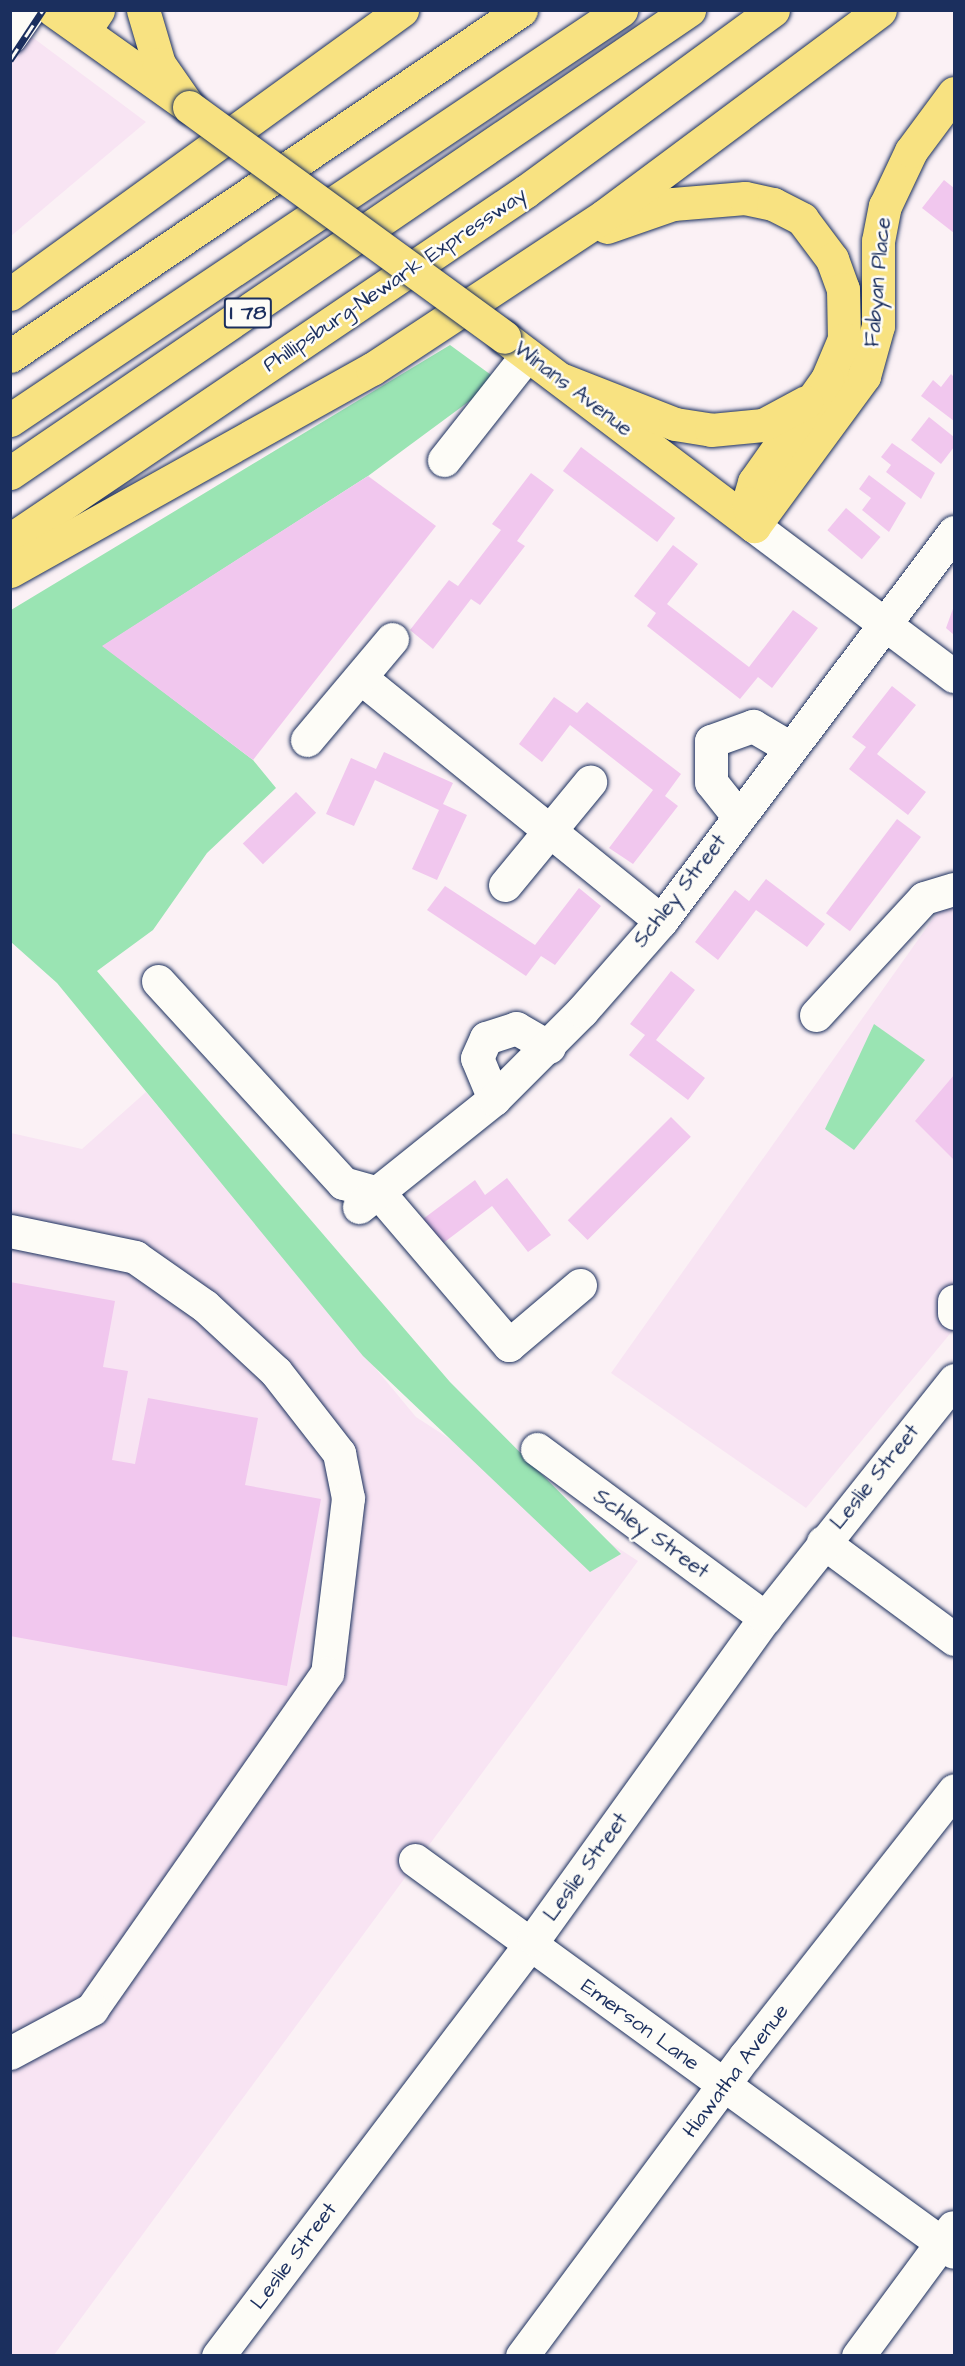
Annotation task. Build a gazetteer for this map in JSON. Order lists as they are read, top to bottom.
{
  "streets": {
    "main road": [
      "Phillipsburg-Newark Expressway",
      "Fabyan Place",
      "I 78",
      "Winans Avenue"
    ],
    "street": [
      "Schley Street",
      "Leslie Street",
      "Emerson Lane",
      "Hiawatha Avenue"
    ]
  },
  "crossings": [
    ["Fabyan Place", "Winans Avenue"],
    ["Winans Avenue", "Schley Street"],
    ["Schley Street", "Leslie Street"],
    ["Leslie Street", "Emerson Lane"],
    ["Emerson Lane", "Hiawatha Avenue"]
  ]
}
